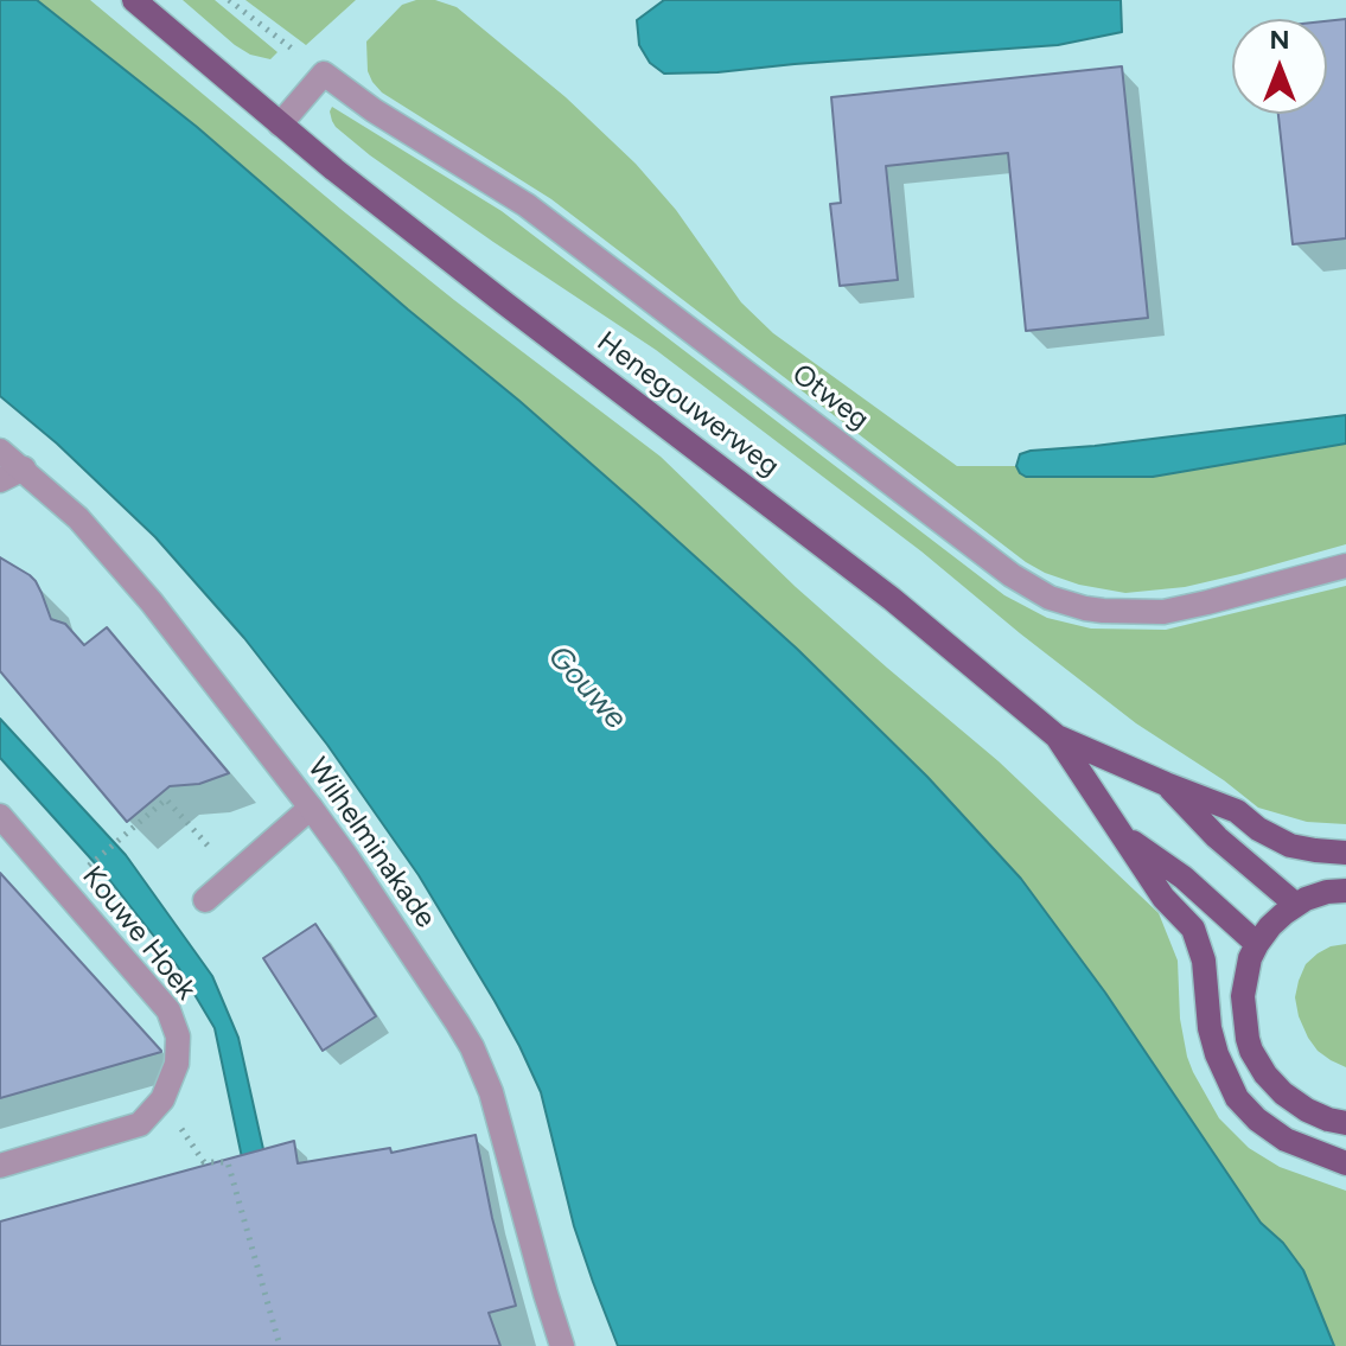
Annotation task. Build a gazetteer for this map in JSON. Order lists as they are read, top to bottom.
{
  "streets": {
    "main road": ["Henegouwerweg"],
    "street": ["Otweg", "Wilhelminakade", "Kouwe Hoek"]
  },
  "water": ["Gouwe"],
  "north": "top"
}
